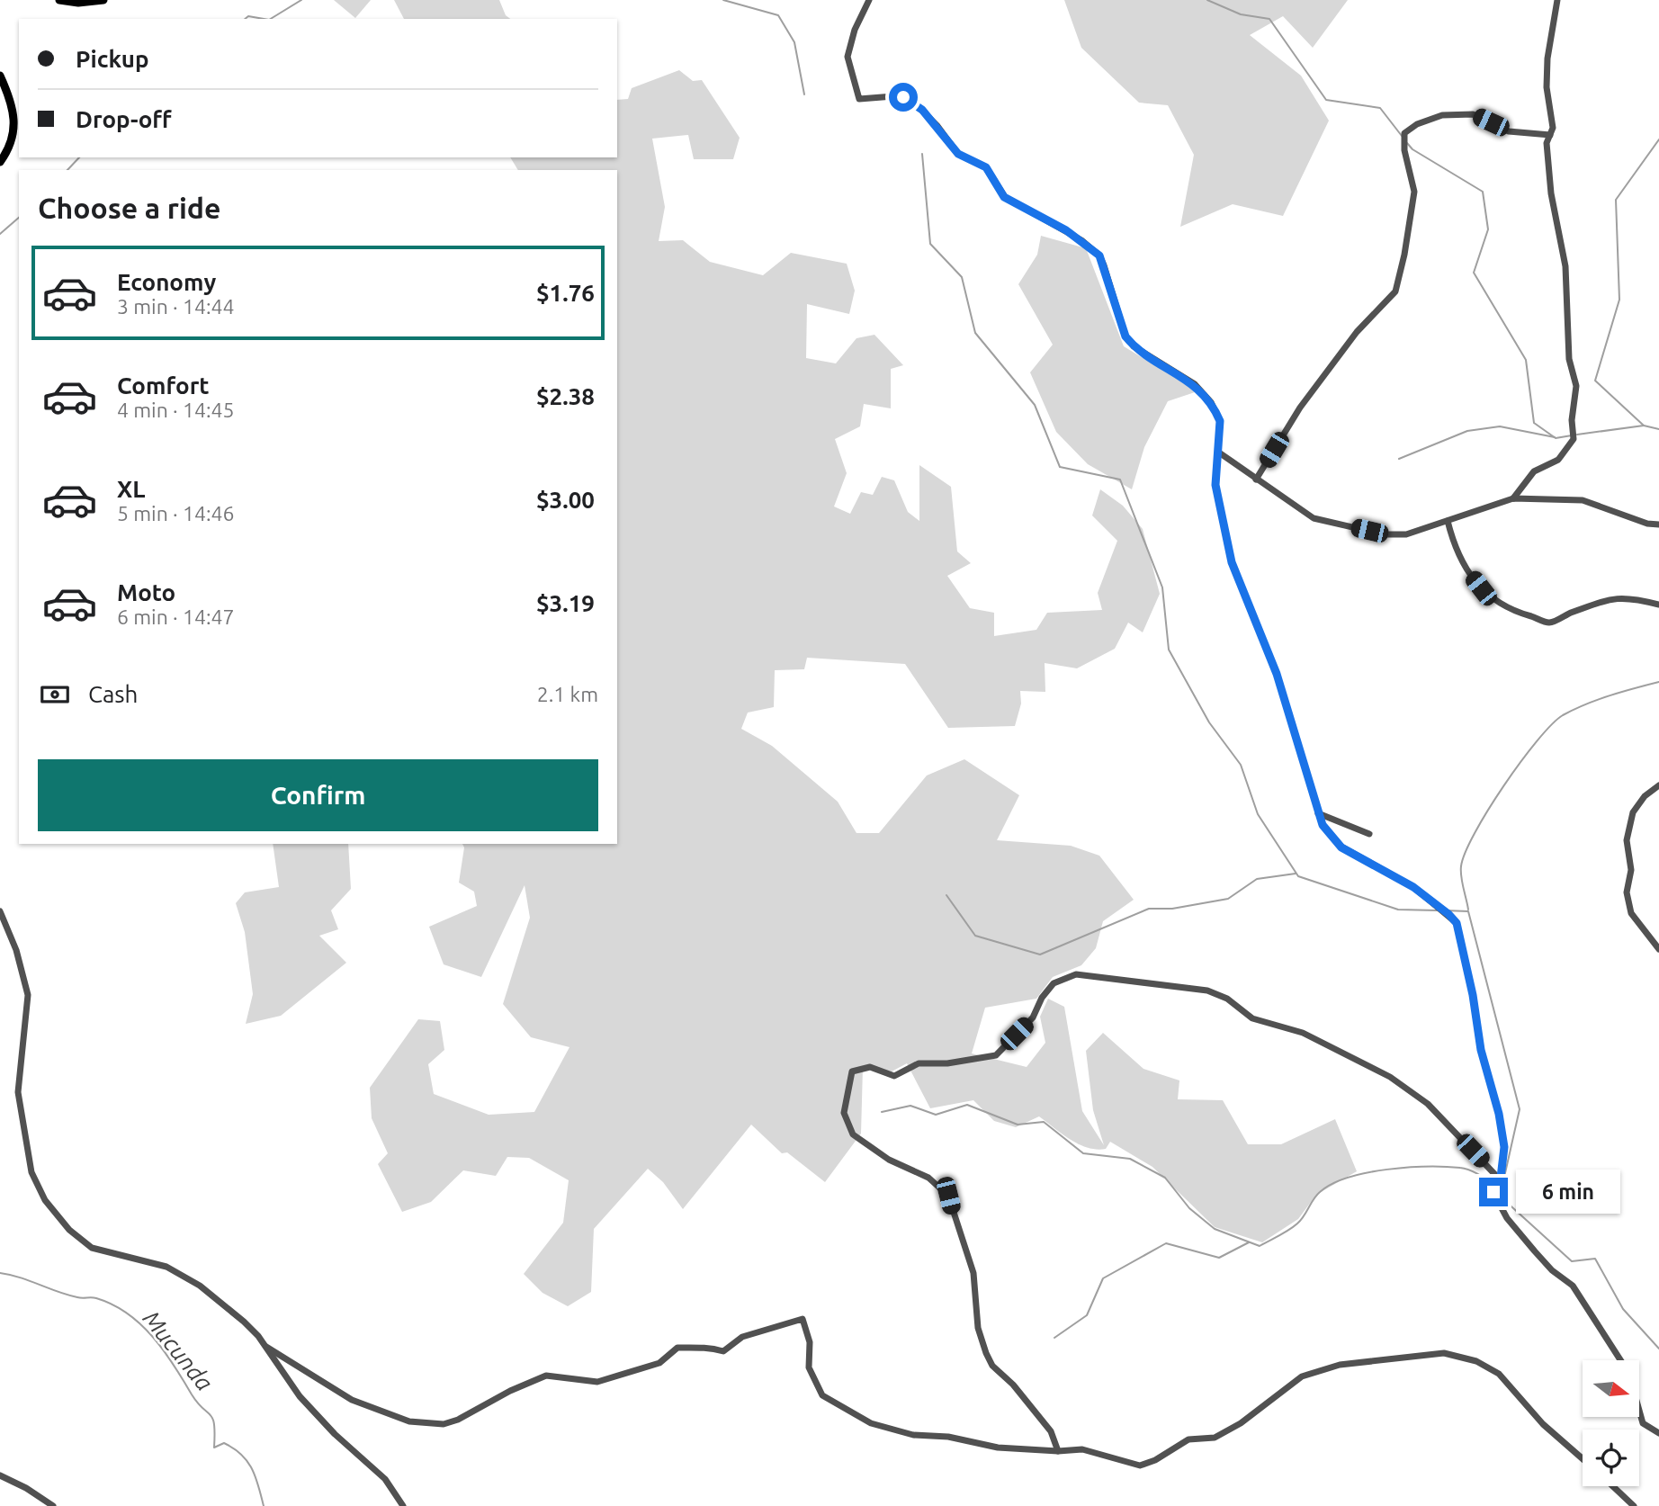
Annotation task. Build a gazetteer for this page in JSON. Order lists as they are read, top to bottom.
{
  "water": ["Mucunda"],
  "north": "right",
  "page": {
    "banner": ["Pickup", "Drop-off"],
    "heading": "Choose a ride",
    "list": [
      {
        "name": "Economy",
        "note": "3 min · 14:44",
        "value": "$1.76"
      },
      {
        "name": "Comfort",
        "note": "4 min · 14:45",
        "value": "$2.38"
      },
      {
        "name": "XL",
        "note": "5 min · 14:46",
        "value": "$3.00"
      },
      {
        "name": "Moto",
        "note": "6 min · 14:47",
        "value": "$3.19"
      }
    ],
    "pay": ["Cash", "2.1 km"],
    "buttons": "Confirm",
    "bubble": "6 min"
  }
}
